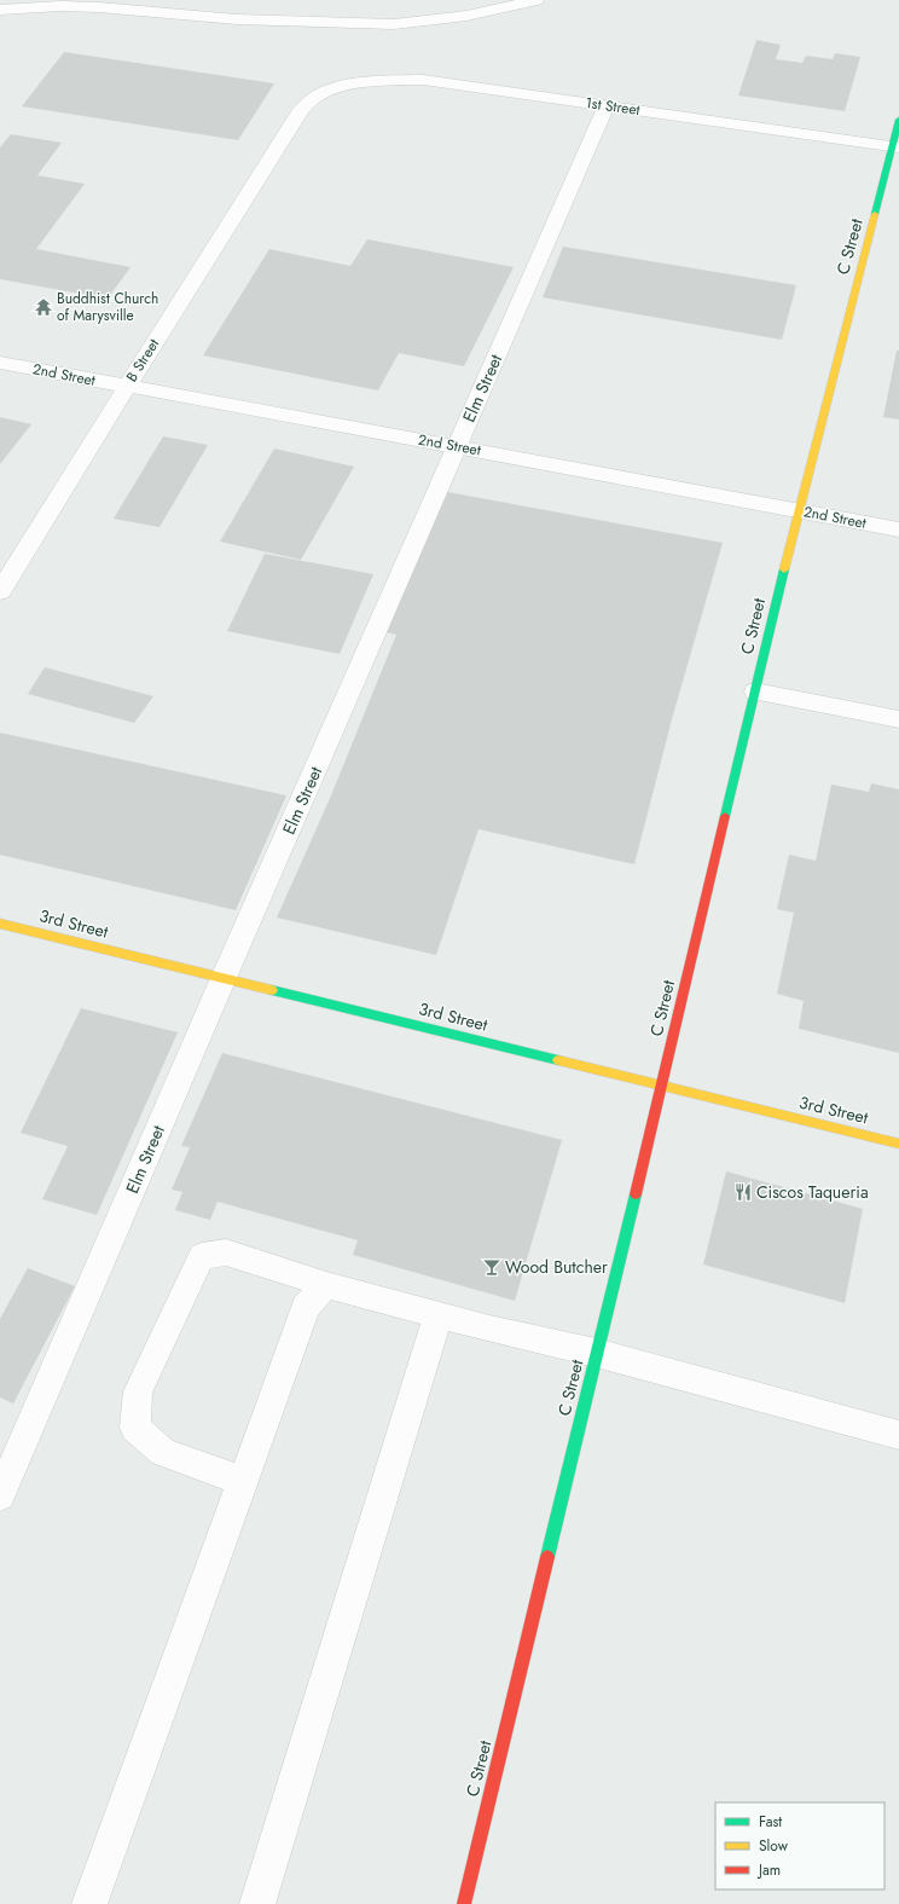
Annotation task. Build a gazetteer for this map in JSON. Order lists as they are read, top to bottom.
{
  "streets": {
    "street": [
      "1st Street",
      "C Street",
      "B Street",
      "2nd Street",
      "3rd Street"
    ],
    "lane": ["Elm Street"]
  },
  "crossings": [
    ["1st Street", "C Street"],
    ["1st Street", "B Street"],
    ["1st Street", "Elm Street"],
    ["C Street", "2nd Street"],
    ["C Street", "3rd Street"],
    ["B Street", "2nd Street"],
    ["2nd Street", "Elm Street"],
    ["Elm Street", "3rd Street"]
  ],
  "places": {
    "temple": ["Buddhist Church of Marysville"],
    "restaurant": ["Ciscos Taqueria"],
    "bar": ["Wood Butcher"]
  },
  "legend": ["Fast", "Slow", "Jam"]
}
